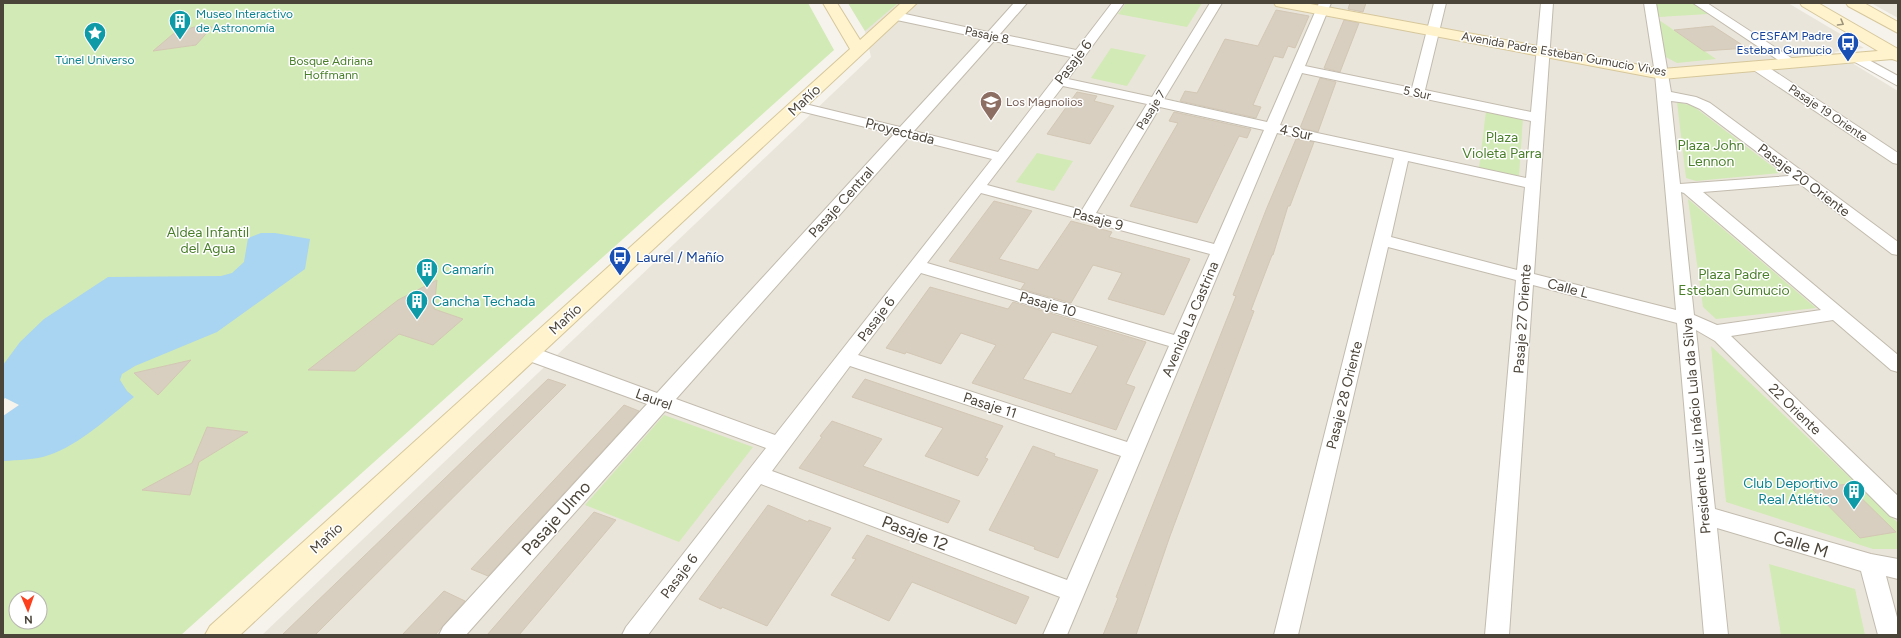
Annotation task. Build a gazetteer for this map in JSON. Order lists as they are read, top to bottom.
{
  "streets": {
    "street": [
      "Pasaje 8",
      "Avenida Padre Esteban Gumucio Vives",
      "Pasaje 6",
      "5 Sur",
      "Mañío",
      "Pasaje 7",
      "Pasaje 19 Oriente",
      "Proyectada",
      "4 Sur",
      "Pasaje 20 Oriente",
      "Pasaje Central",
      "Pasaje 9",
      "Calle L",
      "Pasaje 10",
      "Avenida La Castrina",
      "Pasaje 27 Oriente",
      "Pasaje 28 Oriente",
      "Laurel",
      "Pasaje 11",
      "22 Oriente",
      "Presidente Luiz Inácio Lula da Silva",
      "Pasaje Ulmo",
      "Pasaje 12",
      "Calle M"
    ]
  },
  "crossings": [
    ["Pasaje 8", "Pasaje 6"],
    ["Pasaje 8", "Mañío"],
    ["Pasaje 8", "Pasaje Central"],
    ["Avenida Padre Esteban Gumucio Vives", "Pasaje 19 Oriente"],
    ["Avenida Padre Esteban Gumucio Vives", "Avenida La Castrina"],
    ["Avenida Padre Esteban Gumucio Vives", "Pasaje 27 Oriente"],
    ["Avenida Padre Esteban Gumucio Vives", "Presidente Luiz Inácio Lula da Silva"],
    ["Pasaje 6", "Proyectada"],
    ["Pasaje 6", "4 Sur"],
    ["Pasaje 6", "Pasaje 9"],
    ["Pasaje 6", "Pasaje 10"],
    ["Pasaje 6", "Laurel"],
    ["Pasaje 6", "Pasaje 11"],
    ["Pasaje 6", "Pasaje 12"],
    ["5 Sur", "Avenida La Castrina"],
    ["5 Sur", "Pasaje 27 Oriente"],
    ["Mañío", "Proyectada"],
    ["Mañío", "Laurel"],
    ["Pasaje 7", "4 Sur"],
    ["Pasaje 7", "Pasaje 9"],
    ["Proyectada", "Pasaje Central"],
    ["4 Sur", "Avenida La Castrina"],
    ["4 Sur", "Pasaje 27 Oriente"],
    ["4 Sur", "Pasaje 28 Oriente"],
    ["Pasaje 20 Oriente", "Presidente Luiz Inácio Lula da Silva"],
    ["Pasaje Central", "Laurel"],
    ["Pasaje Central", "Pasaje Ulmo"],
    ["Pasaje 9", "Avenida La Castrina"],
    ["Calle L", "Pasaje 27 Oriente"],
    ["Calle L", "Pasaje 28 Oriente"],
    ["Calle L", "22 Oriente"],
    ["Calle L", "Presidente Luiz Inácio Lula da Silva"],
    ["Pasaje 10", "Avenida La Castrina"],
    ["Avenida La Castrina", "Pasaje 11"],
    ["Avenida La Castrina", "Pasaje 12"],
    ["Laurel", "Pasaje Ulmo"],
    ["22 Oriente", "Presidente Luiz Inácio Lula da Silva"],
    ["Presidente Luiz Inácio Lula da Silva", "Calle M"]
  ],
  "parks": [
    "Bosque Adriana Hoffmann",
    "Plaza Violeta Parra",
    "Plaza John Lennon",
    "Aldea Infantil del Agua",
    "Plaza Padre Esteban Gumucio"
  ],
  "places": {
    "building": [
      "Museo Interactivo de Astronomía",
      "Camarín",
      "Cancha Techada",
      "Club Deportivo Real Atlético"
    ],
    "place": ["Túnel Universo"],
    "bus stop": ["CESFAM Padre Esteban Gumucio", "Laurel / Mañío"],
    "school or university": ["Los Magnolios"]
  },
  "north": "bottom"
}
